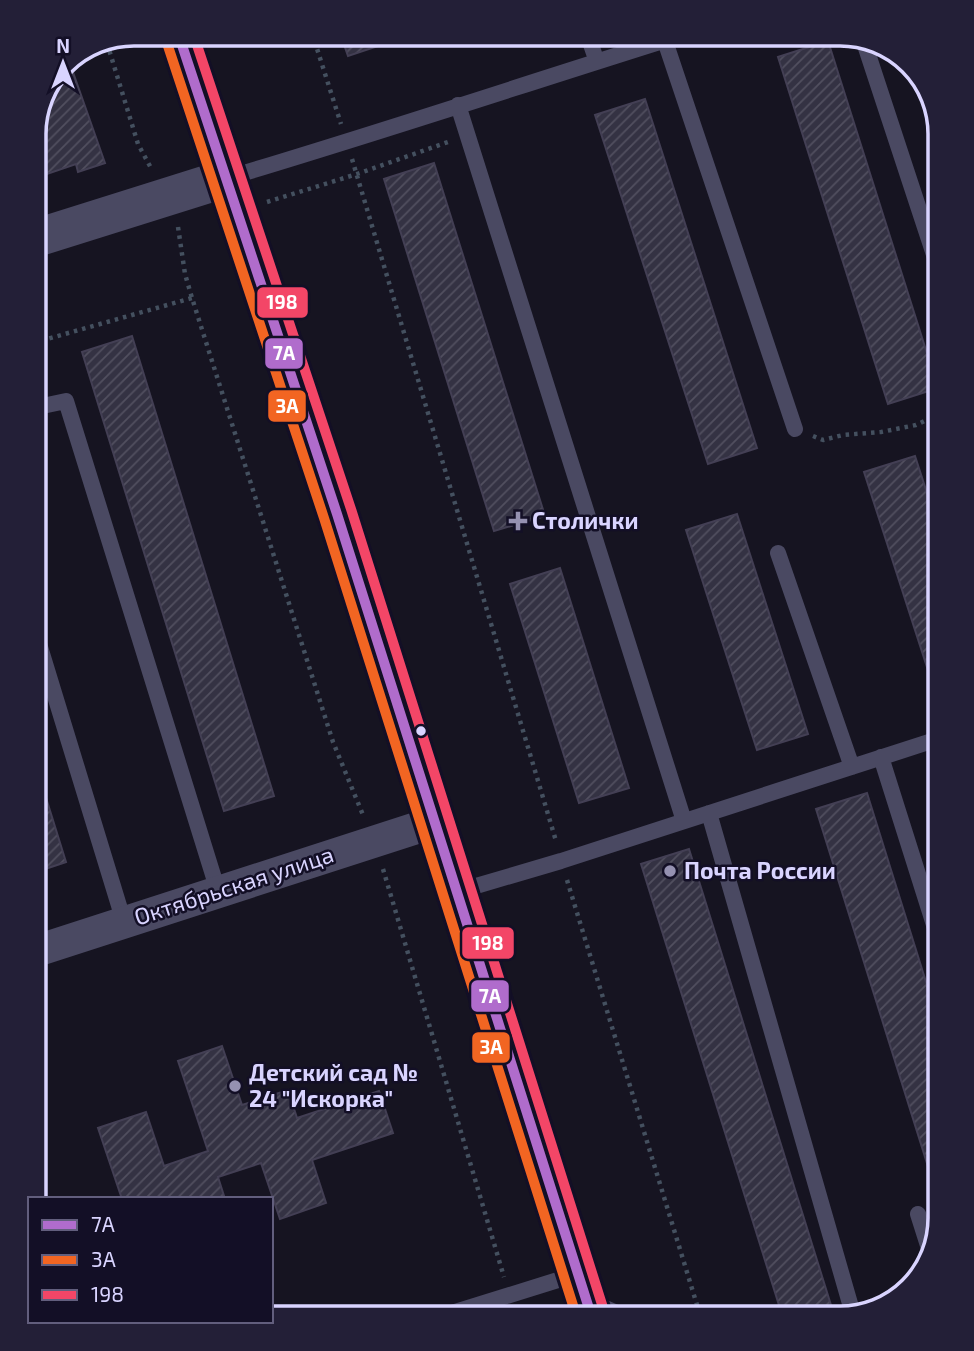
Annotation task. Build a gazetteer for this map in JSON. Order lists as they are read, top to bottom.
{
  "streets": {
    "street": ["Октябрьская улица"]
  },
  "places": {
    "health": ["Столички"],
    "other": ["Почта России", "Детский сад № 24 \"Искорка\""]
  },
  "lines": ["transit line 7А", "transit line 3А", "transit line 198"],
  "legend": ["7А", "3А", "198"],
  "north": "top"
}
